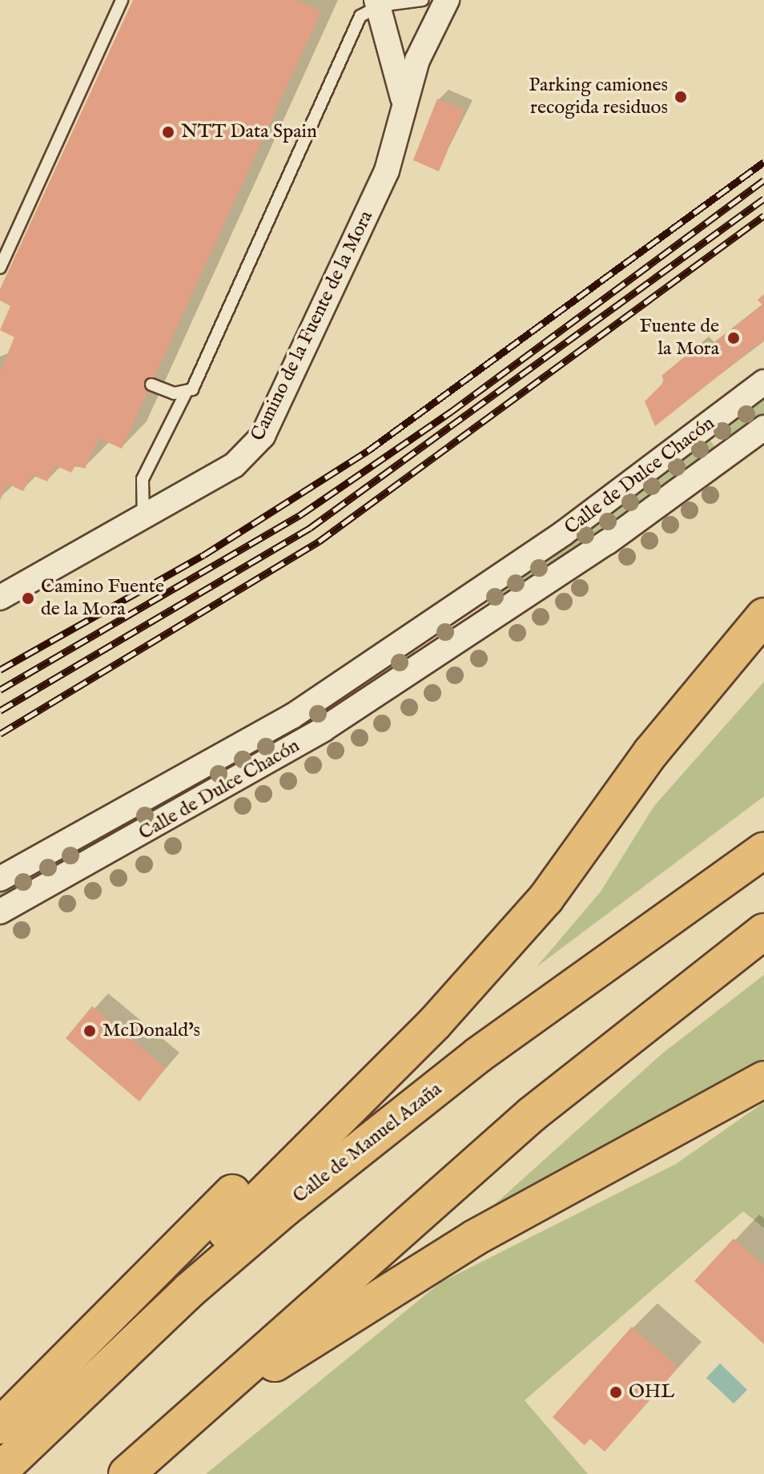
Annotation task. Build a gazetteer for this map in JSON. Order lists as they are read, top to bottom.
{
  "streets": {
    "highway": ["Calle de Manuel Azaña"],
    "street": ["Camino de la Fuente de la Mora", "Calle de Dulce Chacón"]
  },
  "places": [
    "Parking camiones recogida residuos",
    "NTT Data Spain",
    "Fuente de la Mora",
    "Camino Fuente de la Mora",
    "McDonald's",
    "OHL"
  ]
}
